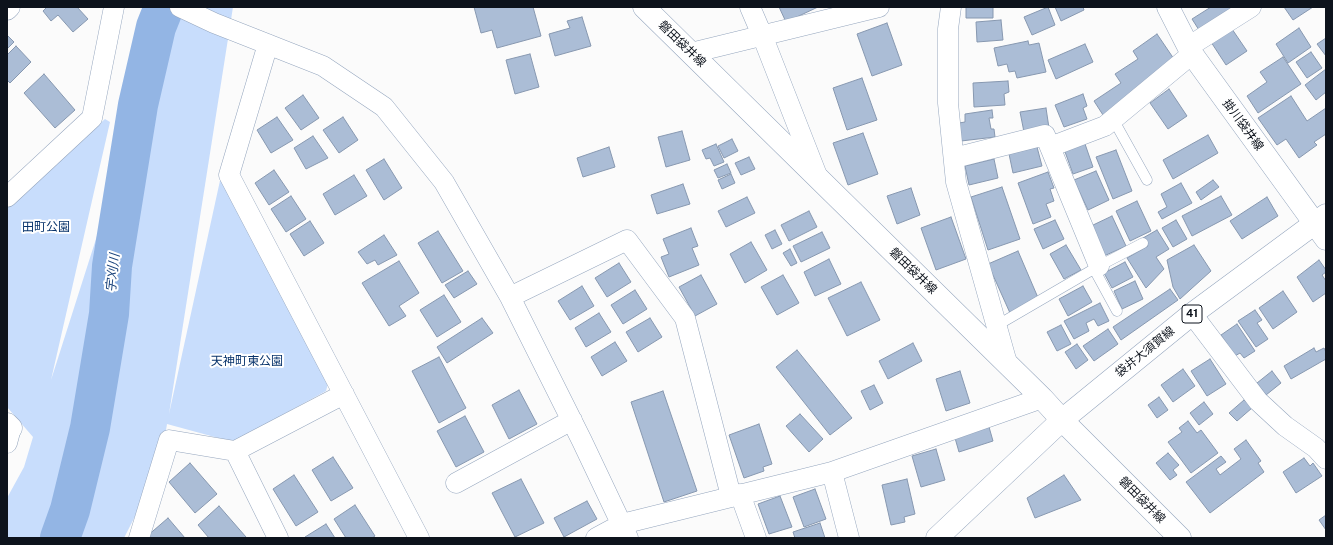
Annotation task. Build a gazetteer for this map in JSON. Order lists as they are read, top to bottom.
{
  "streets": {
    "main road": [
      "磐田袋井線",
      "掛川袋井線",
      "41",
      "袋井大須賀線"
    ]
  },
  "crossings": [
    ["磐田袋井線", "袋井大須賀線"],
    ["掛川袋井線", "袋井大須賀線"]
  ],
  "water": ["宇刈川"],
  "parks": ["田町公園", "天神町東公園"]
}
